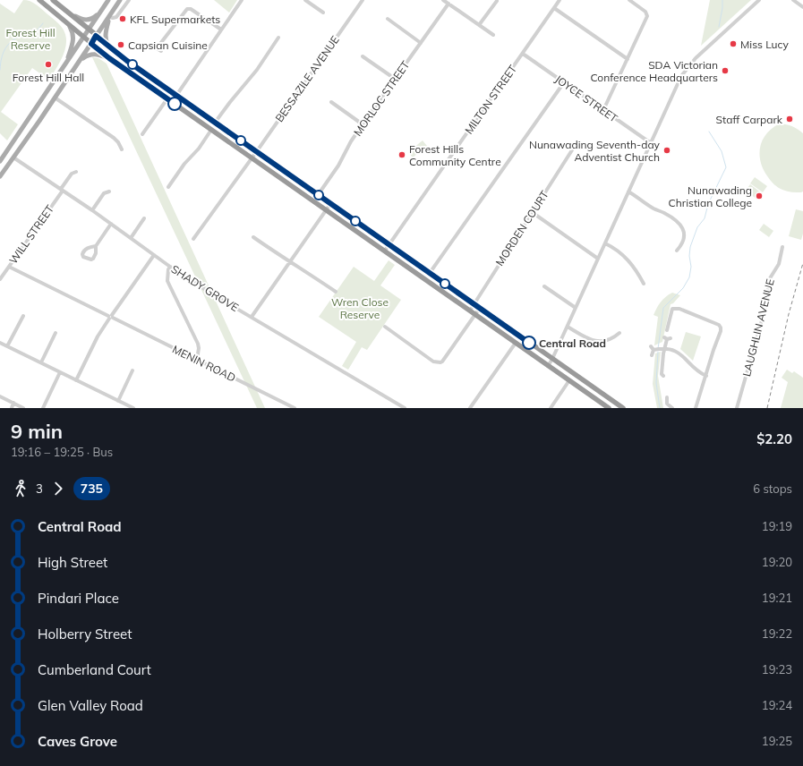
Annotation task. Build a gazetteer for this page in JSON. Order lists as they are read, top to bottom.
{
  "streets": {
    "street": [
      "BESSAZILE AVENUE",
      "MORLOC STREET",
      "JOYCE STREET",
      "MILTON STREET",
      "MORDEN COURT",
      "WILL STREET",
      "SHADY GROVE",
      "LAUGHLIN AVENUE",
      "MENIN ROAD"
    ]
  },
  "crossings": [
    ["JOYCE STREET", "MILTON STREET"],
    ["WILL STREET", "SHADY GROVE"],
    ["WILL STREET", "MENIN ROAD"]
  ],
  "parks": ["Forest Hill Reserve", "Wren Close Reserve"],
  "places": [
    "KFL Supermarkets",
    "Miss Lucy",
    "Capsian Cuisine",
    "Forest Hill Hall",
    "SDA Victorian Conference Headquarters",
    "Staff Carpark",
    "Nunawading Seventh-day Adventist Church",
    "Forest Hills Community Centre",
    "Nunawading Christian College",
    "Central Road"
  ],
  "lines": ["bus line 735"],
  "page": {
    "heading": ["9 min", "19:16 – 19:25 · Bus", "$2.20"],
    "legs": ["3", "735", "6 stops"],
    "list": [
      {
        "name": "Central Road",
        "value": "19:19"
      },
      {
        "name": "High Street",
        "value": "19:20"
      },
      {
        "name": "Pindari Place",
        "value": "19:21"
      },
      {
        "name": "Holberry Street",
        "value": "19:22"
      },
      {
        "name": "Cumberland Court",
        "value": "19:23"
      },
      {
        "name": "Glen Valley Road",
        "value": "19:24"
      },
      {
        "name": "Caves Grove",
        "value": "19:25"
      }
    ]
  }
}
